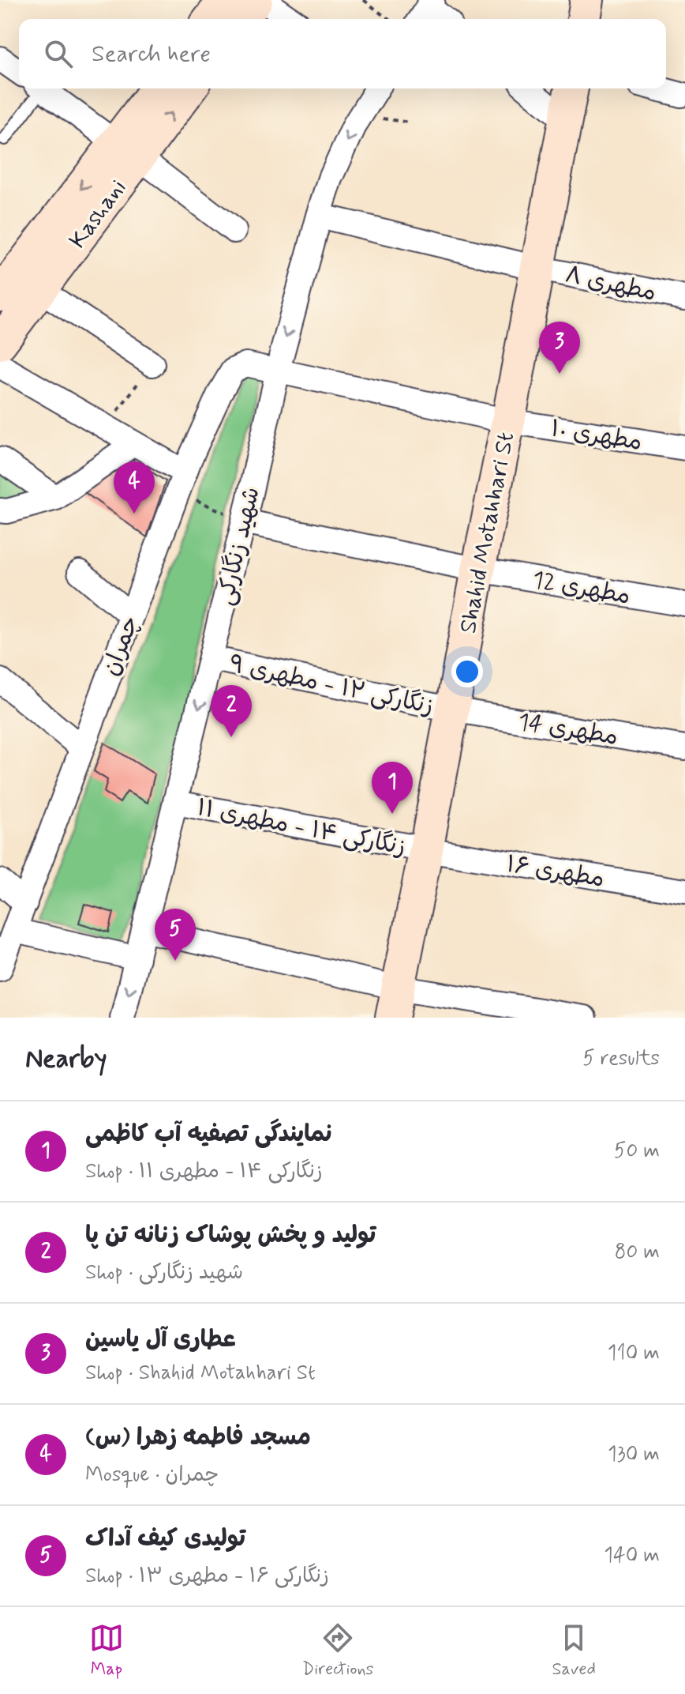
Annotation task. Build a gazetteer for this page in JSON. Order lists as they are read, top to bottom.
{
  "streets": {
    "main road": ["Kashani", "Shahid Motahhari St"],
    "street": [
      "مطهری ۸",
      "مطهری ۱۰",
      "شهید زنگارکی",
      "مطهری 12",
      "چمران",
      "زنگارکی ۱۲ - مطهری ۹",
      "مطهری 14",
      "زنگارکی ۱۴ - مطهری ۱۱",
      "مطهری ۱۶"
    ]
  },
  "crossings": [
    ["مطهری ۸", "Shahid Motahhari St"],
    ["مطهری ۸", "شهید زنگارکی"],
    ["مطهری ۱۰", "Shahid Motahhari St"],
    ["مطهری ۱۰", "شهید زنگارکی"],
    ["مطهری ۱۰", "چمران"],
    ["Shahid Motahhari St", "مطهری 12"],
    ["Shahid Motahhari St", "زنگارکی ۱۲ - مطهری ۹"],
    ["Shahid Motahhari St", "مطهری 14"],
    ["Shahid Motahhari St", "زنگارکی ۱۴ - مطهری ۱۱"],
    ["Shahid Motahhari St", "مطهری ۱۶"],
    ["شهید زنگارکی", "مطهری 12"],
    ["شهید زنگارکی", "چمران"],
    ["شهید زنگارکی", "زنگارکی ۱۲ - مطهری ۹"],
    ["شهید زنگارکی", "زنگارکی ۱۴ - مطهری ۱۱"],
    ["زنگارکی ۱۲ - مطهری ۹", "مطهری 14"],
    ["زنگارکی ۱۴ - مطهری ۱۱", "مطهری ۱۶"]
  ],
  "one_way": ["شهید زنگارکی"],
  "page": {
    "search": "Search here",
    "pins": [
      "3",
      "4",
      "2",
      "1",
      "5"
    ],
    "heading": ["Nearby", "5 results"],
    "list": [
      {
        "mark": "1",
        "name": "نمایندگی تصفیه آب کاظمی",
        "note": "Shop · زنگارکی ۱۴ - مطهری ۱۱",
        "value": "50 m"
      },
      {
        "mark": "2",
        "name": "تولید و پخش پوشاک زنانه تن پا",
        "note": "Shop · شهید زنگارکی",
        "value": "80 m"
      },
      {
        "mark": "3",
        "name": "عطاری آل یاسین",
        "note": "Shop · Shahid Motahhari St",
        "value": "110 m"
      },
      {
        "mark": "4",
        "name": "مسجد فاطمه زهرا (س)",
        "note": "Mosque · چمران",
        "value": "130 m"
      },
      {
        "mark": "5",
        "name": "تولیدی کیف آداک",
        "note": "Shop · زنگارکی ۱۶ - مطهری ۱۳",
        "value": "140 m"
      }
    ],
    "nav": ["Map", "Directions", "Saved"]
  }
}
